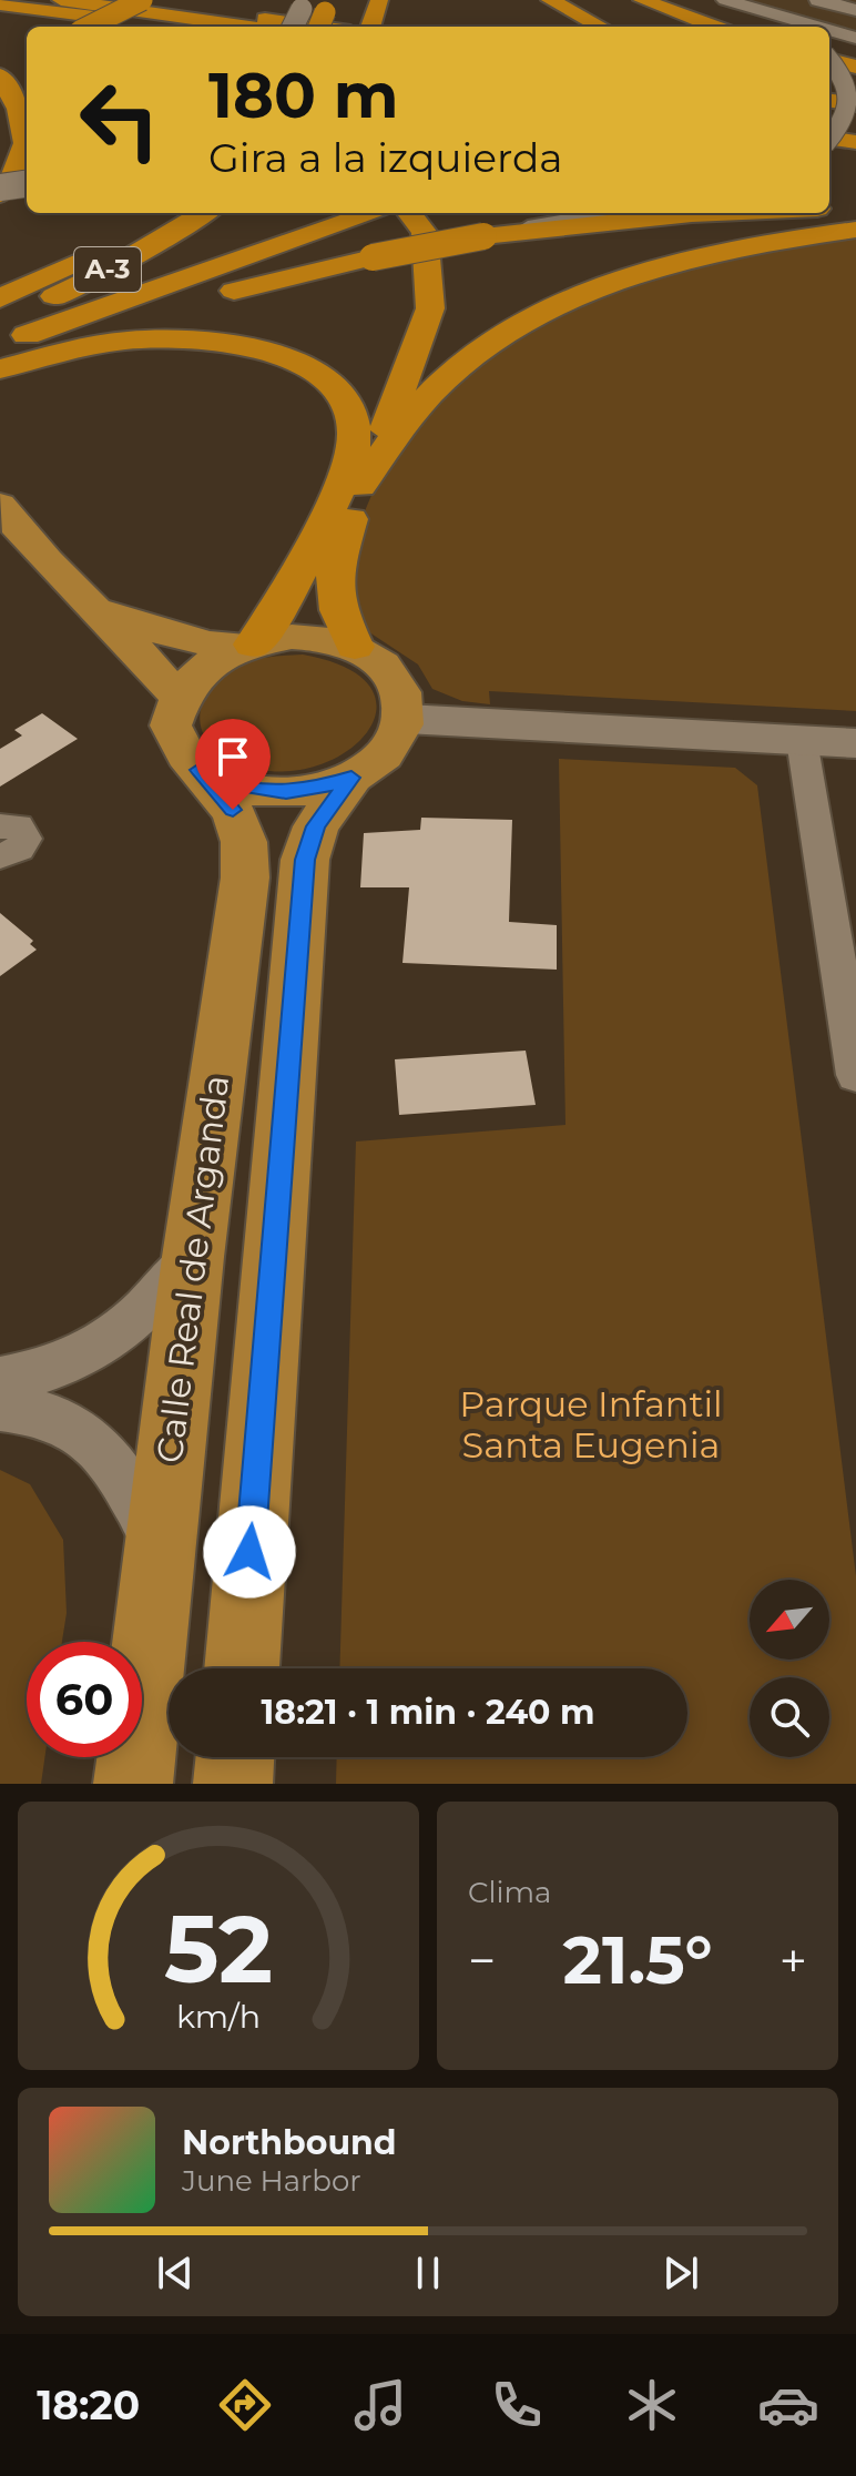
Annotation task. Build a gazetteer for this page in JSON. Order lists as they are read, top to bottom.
{
  "streets": {
    "highway": ["A-3"],
    "main road": ["Calle Real de Arganda"]
  },
  "parks": ["Parque Infantil Santa Eugenia"],
  "north": "bottom left",
  "page": {
    "turn": ["180 m", "Gira a la izquierda"],
    "limit": "60",
    "trip": "18:21 · 1 min · 240 m",
    "tile": "Clima",
    "heat": ["−", "21.5°", "+"],
    "song": ["Northbound", "June Harbor"],
    "tabs": "18:20",
    "gauge": ["52", "km/h"]
  }
}
